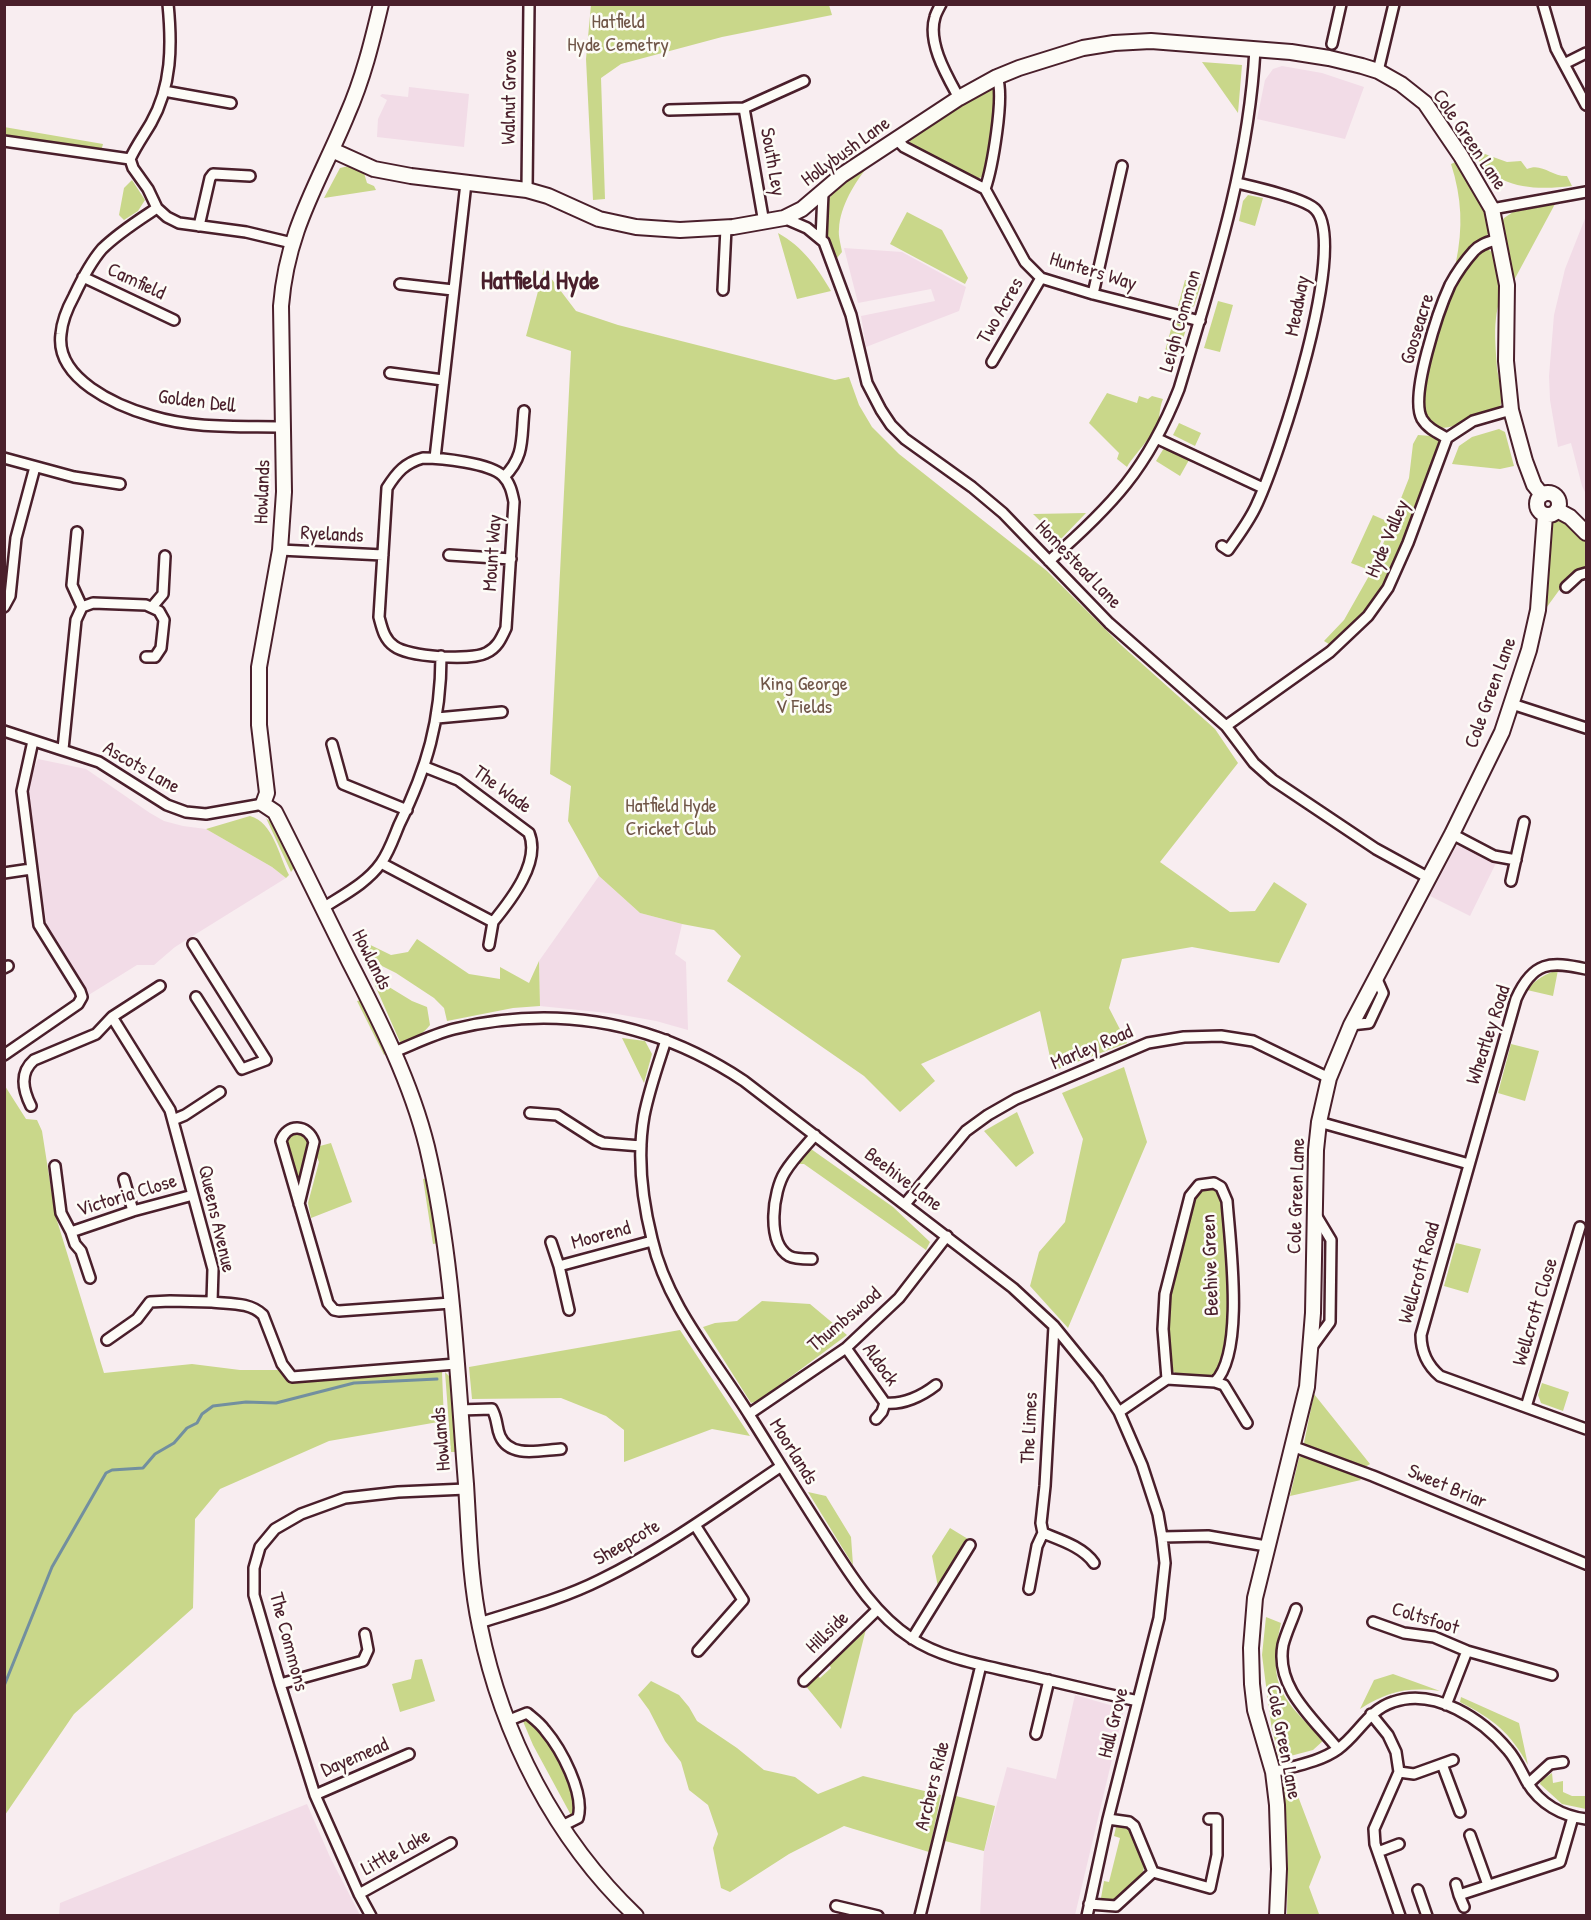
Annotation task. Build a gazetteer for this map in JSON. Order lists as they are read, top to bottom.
{
  "streets": {
    "street": [
      "Walnut Grove",
      "Cole Green Lane",
      "Hollybush Lane",
      "South Ley",
      "Hunters Way",
      "Camfield",
      "Meadway",
      "Two Acres",
      "Leigh Common",
      "Gooseacre",
      "Golden Dell",
      "Howlands",
      "Ryelands",
      "Hyde Valley",
      "Mount Way",
      "Homestead Lane",
      "Ascots Lane",
      "The Wade",
      "Wheatley Road",
      "Marley Road",
      "Beehive Lane",
      "Victoria Close",
      "Queens Avenue",
      "Moorend",
      "Beehive Green",
      "Wellcroft Road",
      "Wellcroft Close",
      "Thumbswood",
      "Aldock",
      "The Limes",
      "Moorlands",
      "Sweet Briar",
      "Sheepcote",
      "Coltsfoot",
      "Hillside",
      "The Commons",
      "Hall Grove",
      "Dayemead",
      "Archers Ride",
      "Little Lake"
    ]
  },
  "crossings": [
    ["Walnut Grove", "Hollybush Lane"],
    ["Cole Green Lane", "Hollybush Lane"],
    ["Cole Green Lane", "Gooseacre"],
    ["Cole Green Lane", "Homestead Lane"],
    ["Cole Green Lane", "Marley Road"],
    ["Cole Green Lane", "Sweet Briar"],
    ["Hollybush Lane", "South Ley"],
    ["Hollybush Lane", "Leigh Common"],
    ["Hollybush Lane", "Howlands"],
    ["Hollybush Lane", "Homestead Lane"],
    ["Hunters Way", "Two Acres"],
    ["Hunters Way", "Leigh Common"],
    ["Camfield", "Golden Dell"],
    ["Meadway", "Leigh Common"],
    ["Leigh Common", "Homestead Lane"],
    ["Gooseacre", "Hyde Valley"],
    ["Golden Dell", "Howlands"],
    ["Howlands", "Ryelands"],
    ["Howlands", "Ascots Lane"],
    ["Howlands", "Beehive Lane"],
    ["Howlands", "Queens Avenue"],
    ["Howlands", "Sheepcote"],
    ["Howlands", "The Commons"],
    ["Ryelands", "Mount Way"],
    ["Hyde Valley", "Homestead Lane"],
    ["Wheatley Road", "Wellcroft Road"],
    ["Marley Road", "Beehive Lane"],
    ["Beehive Lane", "Thumbswood"],
    ["Beehive Lane", "The Limes"],
    ["Beehive Lane", "Moorlands"],
    ["Beehive Lane", "Hall Grove"],
    ["Victoria Close", "Queens Avenue"],
    ["Moorend", "Moorlands"],
    ["Wellcroft Road", "Wellcroft Close"],
    ["Thumbswood", "Aldock"],
    ["Thumbswood", "Moorlands"],
    ["Moorlands", "Sheepcote"],
    ["Moorlands", "Hillside"],
    ["Moorlands", "Hall Grove"],
    ["Moorlands", "Archers Ride"],
    ["The Commons", "Dayemead"],
    ["The Commons", "Little Lake"]
  ],
  "districts": ["Hatfield Hyde"],
  "parks": ["Hatfield Hyde Cemetry", "King George V Fields", "Hatfield Hyde Cricket Club"]
}
